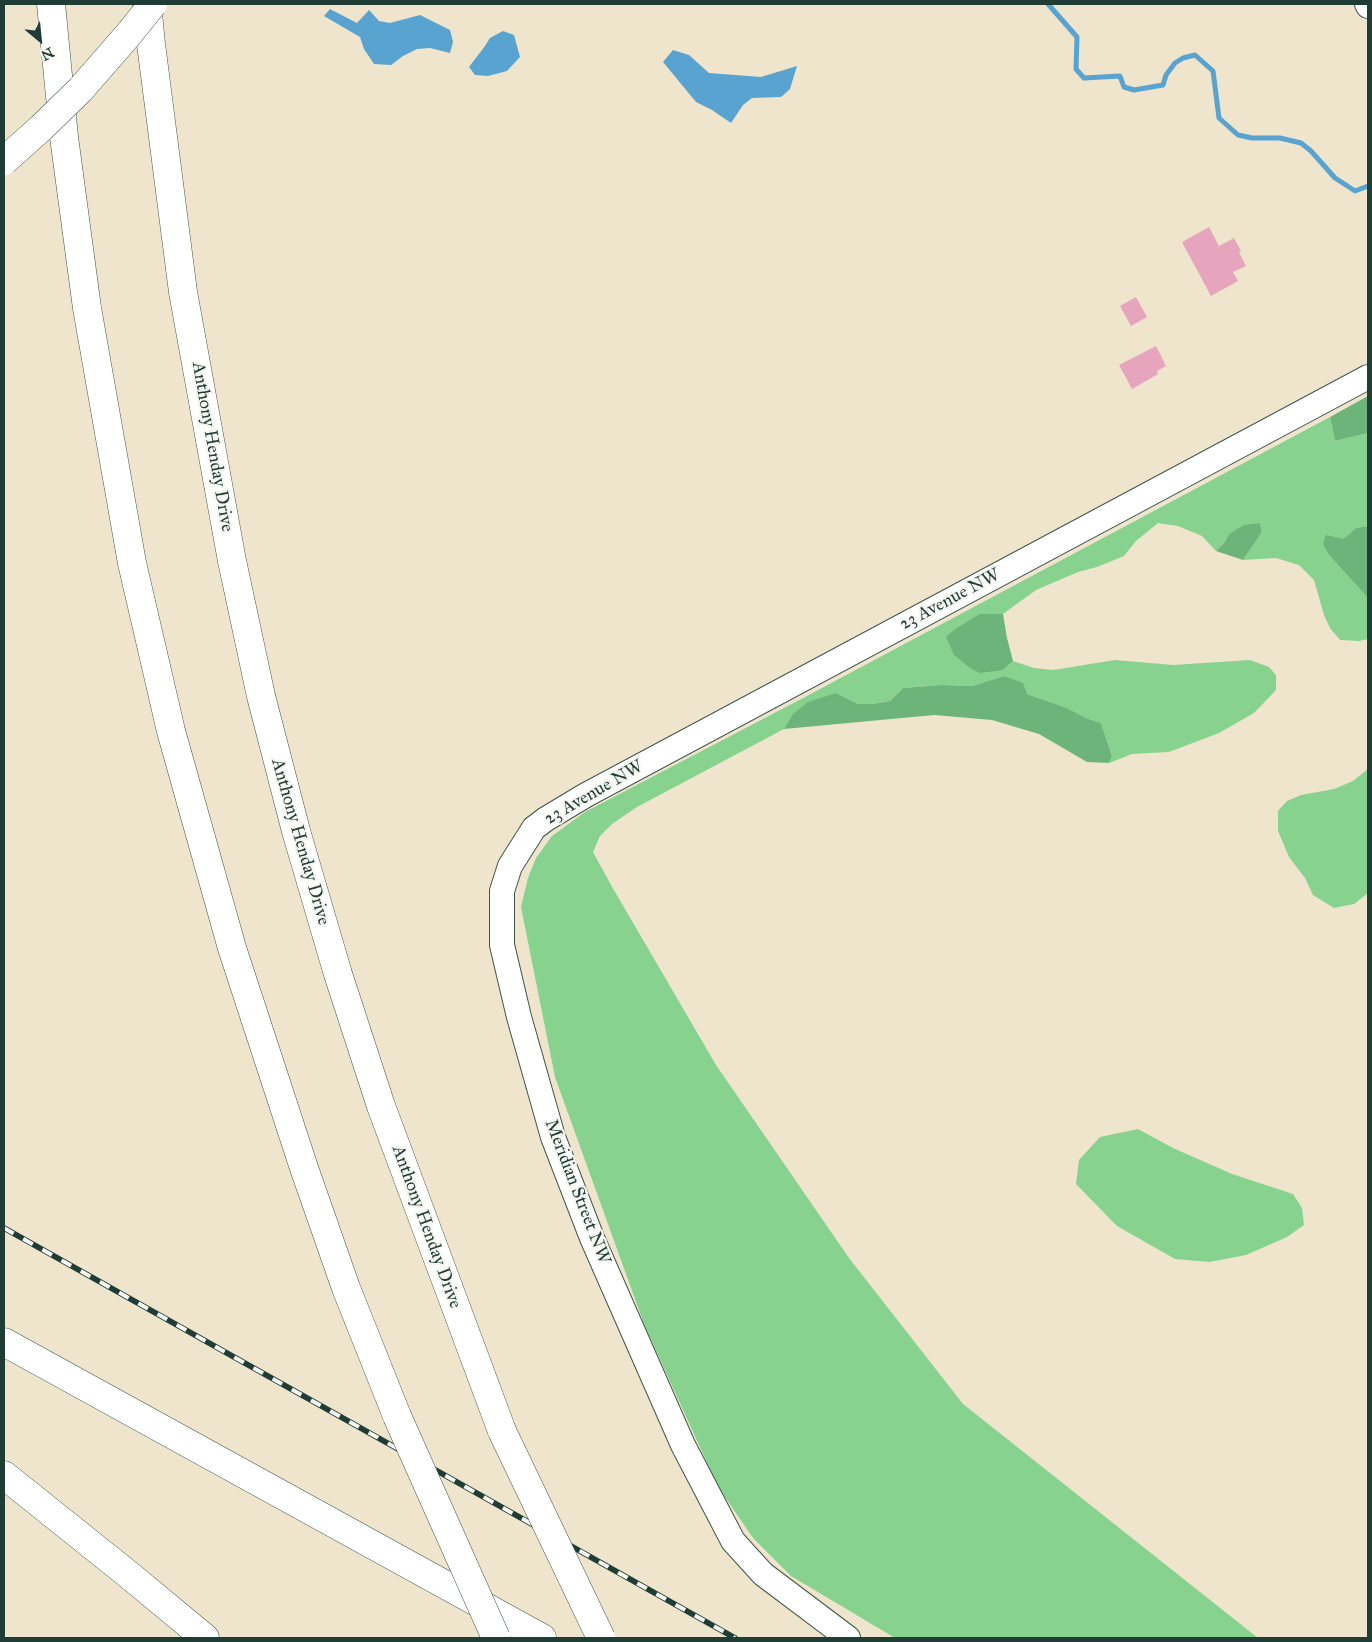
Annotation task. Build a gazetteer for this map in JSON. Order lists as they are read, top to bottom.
{
  "streets": {
    "highway": ["Anthony Henday Drive"],
    "street": ["23 Avenue NW", "Meridian Street NW"]
  },
  "crossings": [
    ["23 Avenue NW", "Meridian Street NW"]
  ],
  "north": "bottom right"
}
